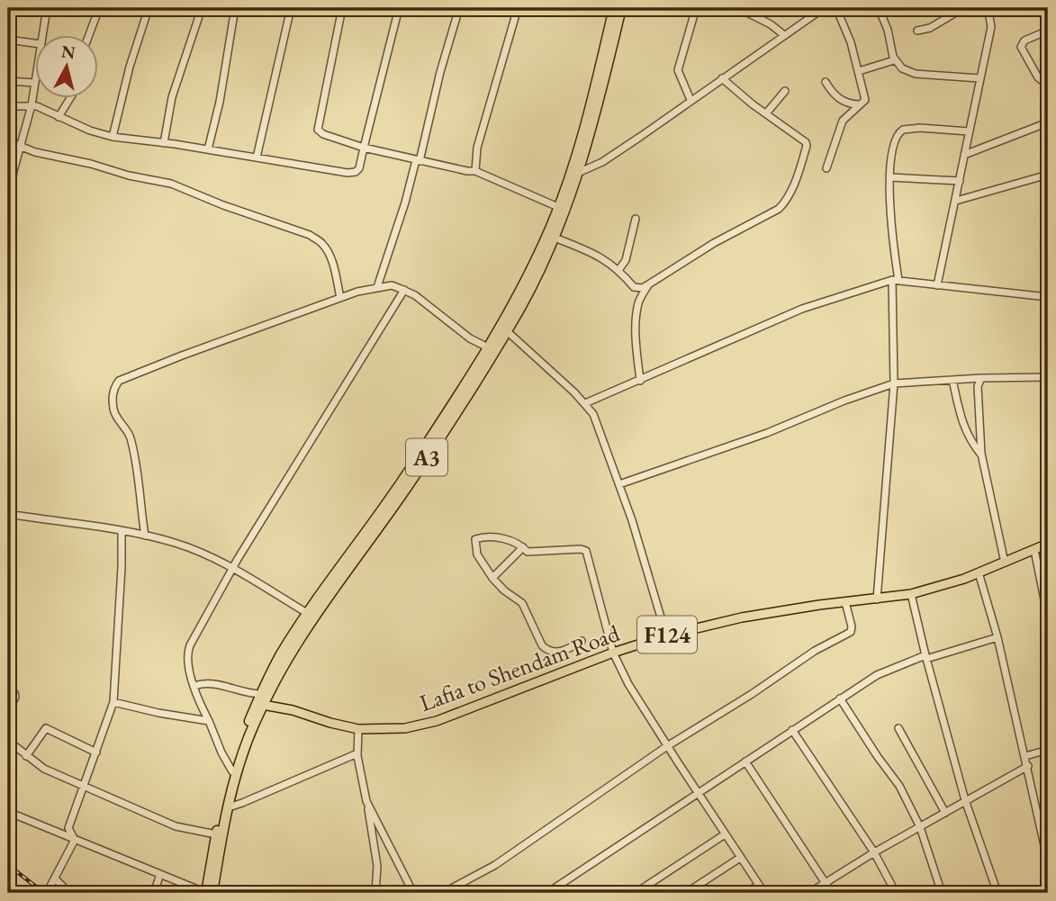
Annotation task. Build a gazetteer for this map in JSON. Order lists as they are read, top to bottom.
{
  "streets": {
    "highway": ["A3"],
    "main road": ["F124", "Lafia to Shendam Road"]
  },
  "crossings": [
    ["A3", "Lafia to Shendam Road"]
  ],
  "north": "top"
}
